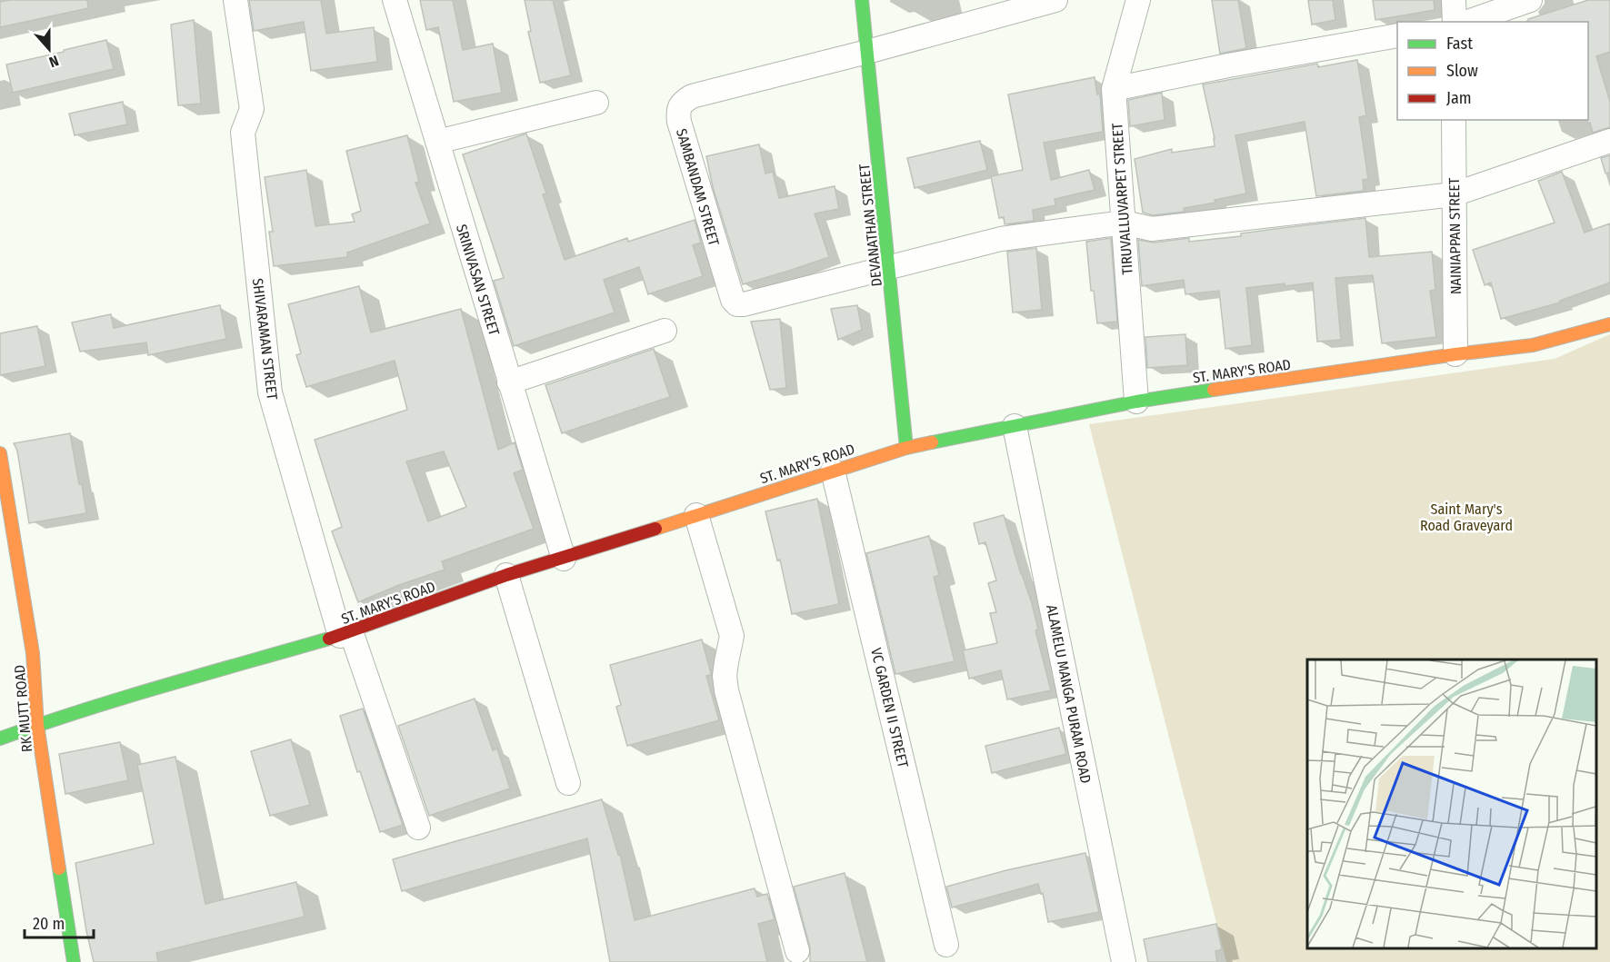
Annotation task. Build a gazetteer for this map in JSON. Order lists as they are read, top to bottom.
{
  "streets": {
    "main road": ["DEVANATHAN STREET", "ST. MARY'S ROAD", "RK MUTT ROAD"],
    "street": [
      "SAMBANDAM STREET",
      "TIRUVALLUVARPET STREET",
      "NAINIAPPAN STREET",
      "SRINIVASAN STREET",
      "SHIVARAMAN STREET",
      "ALAMELU MANGA PURAM ROAD",
      "VC GARDEN II STREET"
    ]
  },
  "crossings": [
    ["SAMBANDAM STREET", "DEVANATHAN STREET"],
    ["TIRUVALLUVARPET STREET", "ST. MARY'S ROAD"],
    ["DEVANATHAN STREET", "ST. MARY'S ROAD"],
    ["NAINIAPPAN STREET", "ST. MARY'S ROAD"],
    ["SRINIVASAN STREET", "ST. MARY'S ROAD"],
    ["SHIVARAMAN STREET", "ST. MARY'S ROAD"],
    ["ST. MARY'S ROAD", "ALAMELU MANGA PURAM ROAD"],
    ["ST. MARY'S ROAD", "VC GARDEN II STREET"],
    ["ST. MARY'S ROAD", "RK MUTT ROAD"]
  ],
  "parks": ["Saint Mary's Road Graveyard"],
  "legend": ["Fast", "Slow", "Jam"],
  "scale_bar": "20 m",
  "north": "bottom"
}
